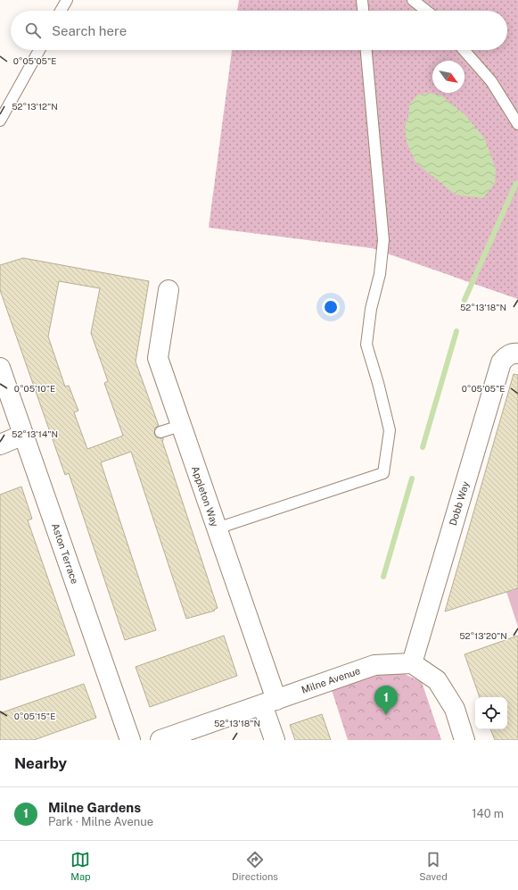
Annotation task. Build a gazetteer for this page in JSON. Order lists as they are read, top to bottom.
{
  "streets": {
    "street": [
      "Appleton Way",
      "Dobb Way",
      "Aston Terrace",
      "Milne Avenue"
    ]
  },
  "crossings": [
    ["Appleton Way", "Milne Avenue"],
    ["Dobb Way", "Milne Avenue"]
  ],
  "north": "bottom right",
  "page": {
    "search": "Search here",
    "pins": "1",
    "heading": "Nearby",
    "list": [
      {
        "mark": "1",
        "name": "Milne Gardens",
        "note": "Park · Milne Avenue",
        "value": "140 m"
      }
    ],
    "nav": ["Map", "Directions", "Saved"]
  },
  "coordinates": [
    "0°05'05\"E",
    "52°13'12\"N",
    "52°13'18\"N",
    "0°05'10\"E",
    "52°13'14\"N",
    "52°13'20\"N",
    "0°05'15\"E"
  ]
}
